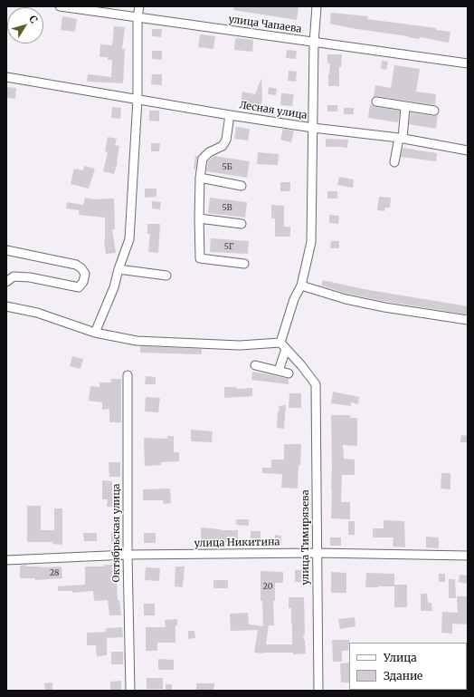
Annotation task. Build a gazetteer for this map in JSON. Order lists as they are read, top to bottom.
{
  "streets": {
    "street": [
      "улица Чапаева",
      "Лесная улица",
      "Октябрьская улица",
      "улица Тимирязева",
      "улица Никитина"
    ]
  },
  "crossings": [
    ["Октябрьская улица", "улица Никитина"],
    ["улица Тимирязева", "улица Никитина"]
  ],
  "house_numbers": [
    "5Б",
    "5В",
    "5Г",
    "28",
    "20"
  ],
  "legend": ["Улица", "Здание"],
  "north": "top right"
}
